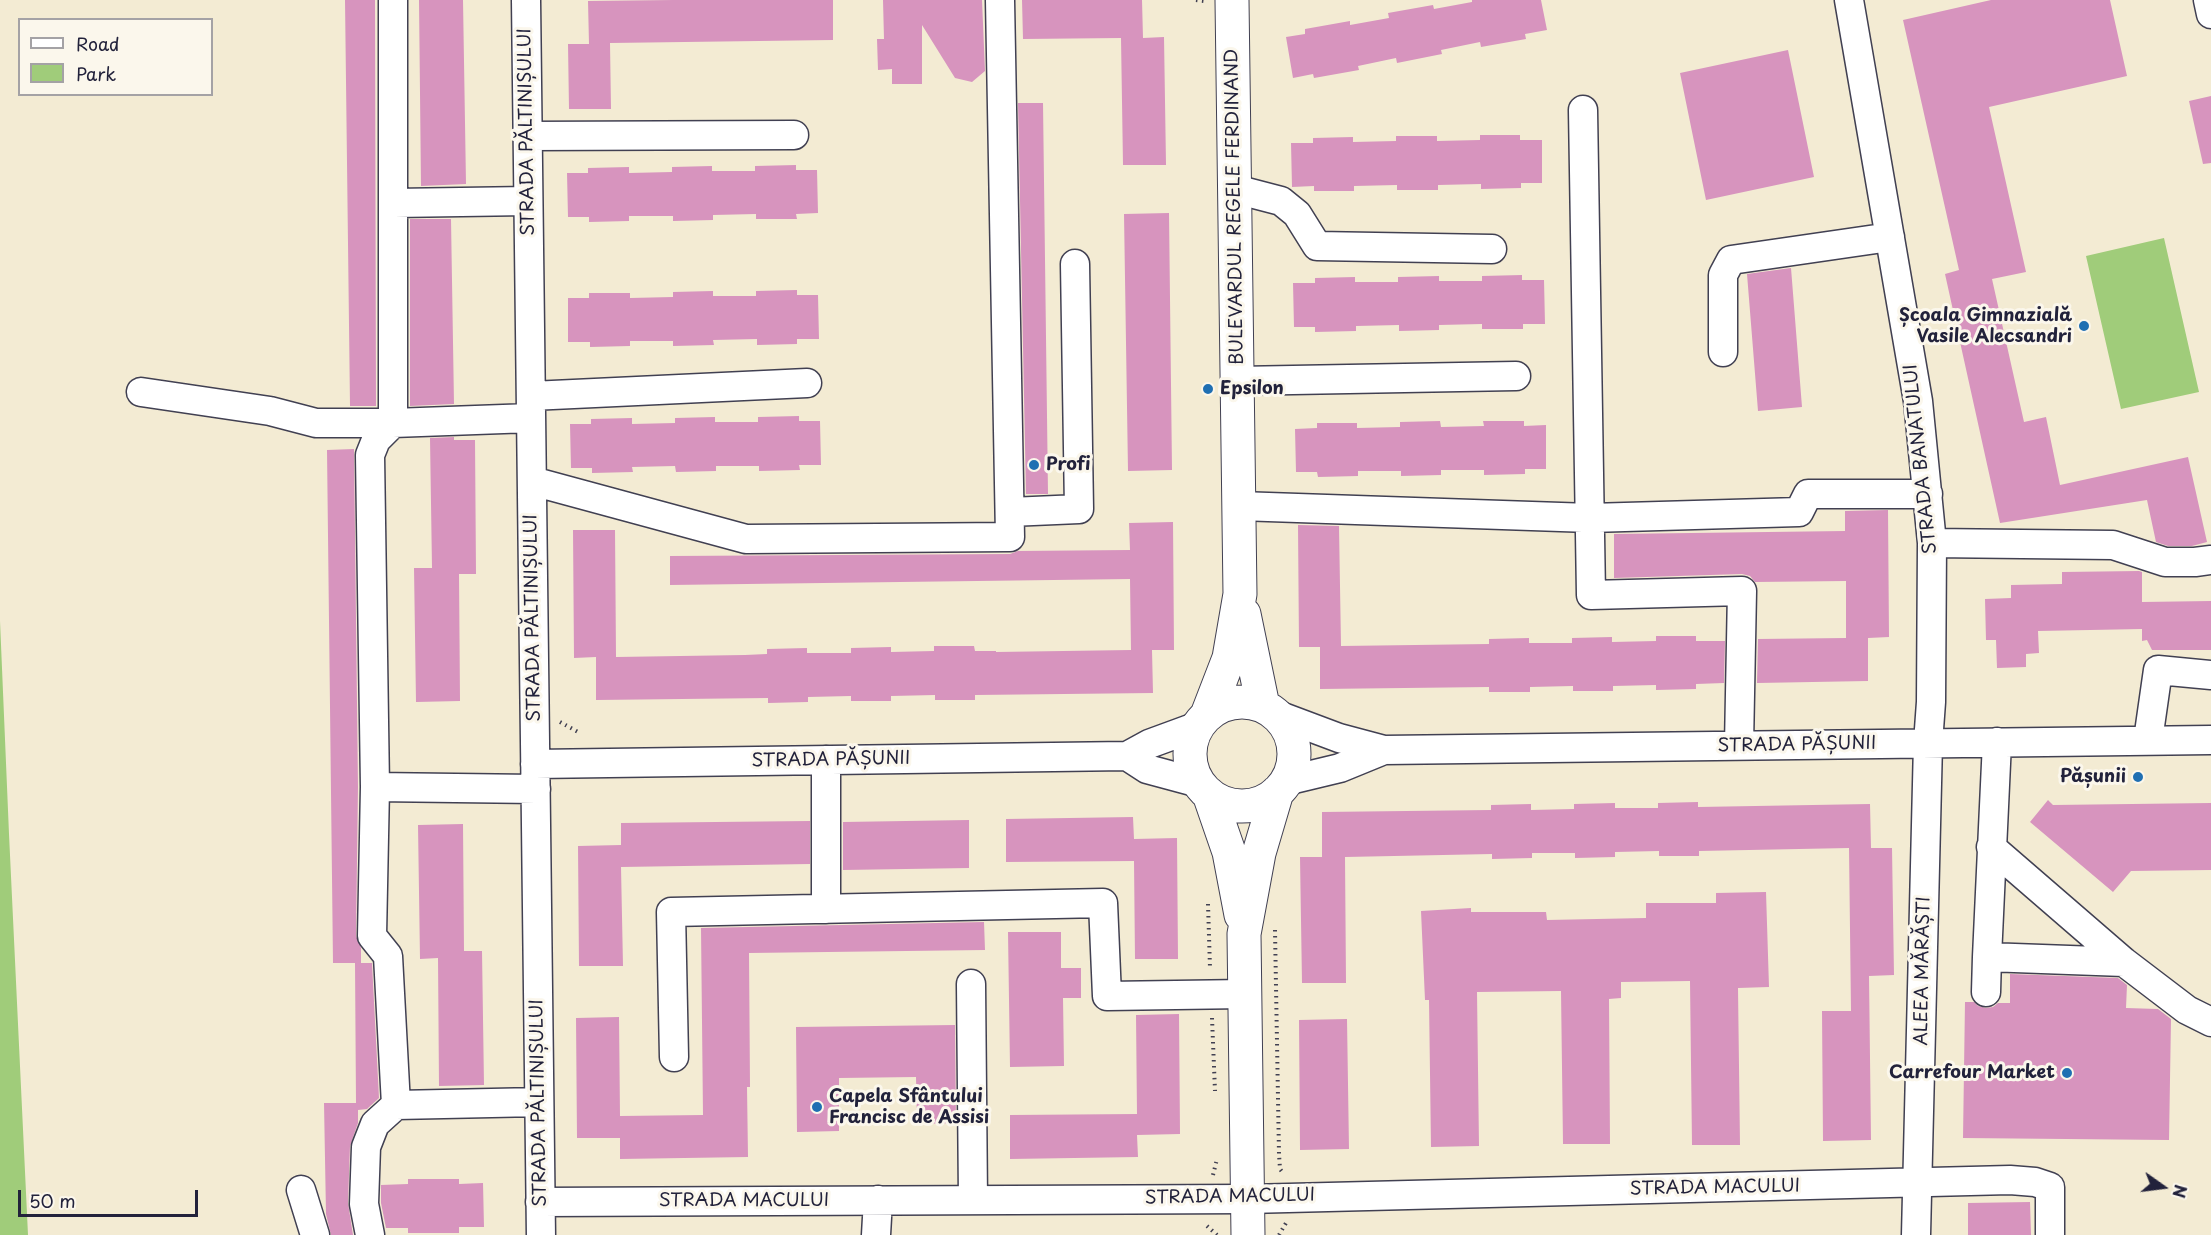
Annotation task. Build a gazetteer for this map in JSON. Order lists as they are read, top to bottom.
{
  "streets": {
    "main road": ["BULEVARDUL REGELE FERDINAND"],
    "street": [
      "STRADA PĂLTINIȘULUI",
      "STRADA BANATULUI",
      "STRADA PĂȘUNII",
      "ALEEA MĂRĂȘTI",
      "STRADA MACULUI"
    ]
  },
  "crossings": [
    ["STRADA PĂLTINIȘULUI", "STRADA PĂȘUNII"],
    ["STRADA PĂLTINIȘULUI", "STRADA MACULUI"],
    ["BULEVARDUL REGELE FERDINAND", "STRADA PĂȘUNII"],
    ["STRADA BANATULUI", "STRADA PĂȘUNII"],
    ["STRADA BANATULUI", "ALEEA MĂRĂȘTI"],
    ["STRADA PĂȘUNII", "ALEEA MĂRĂȘTI"],
    ["ALEEA MĂRĂȘTI", "STRADA MACULUI"]
  ],
  "places": [
    "Școala Gimnazială Vasile Alecsandri",
    "Epsilon",
    "Profi",
    "Pășunii",
    "Carrefour Market",
    "Capela Sfântului Francisc de Assisi"
  ],
  "legend": ["Road", "Park"],
  "scale_bar": "50 m",
  "north": "right"
}
